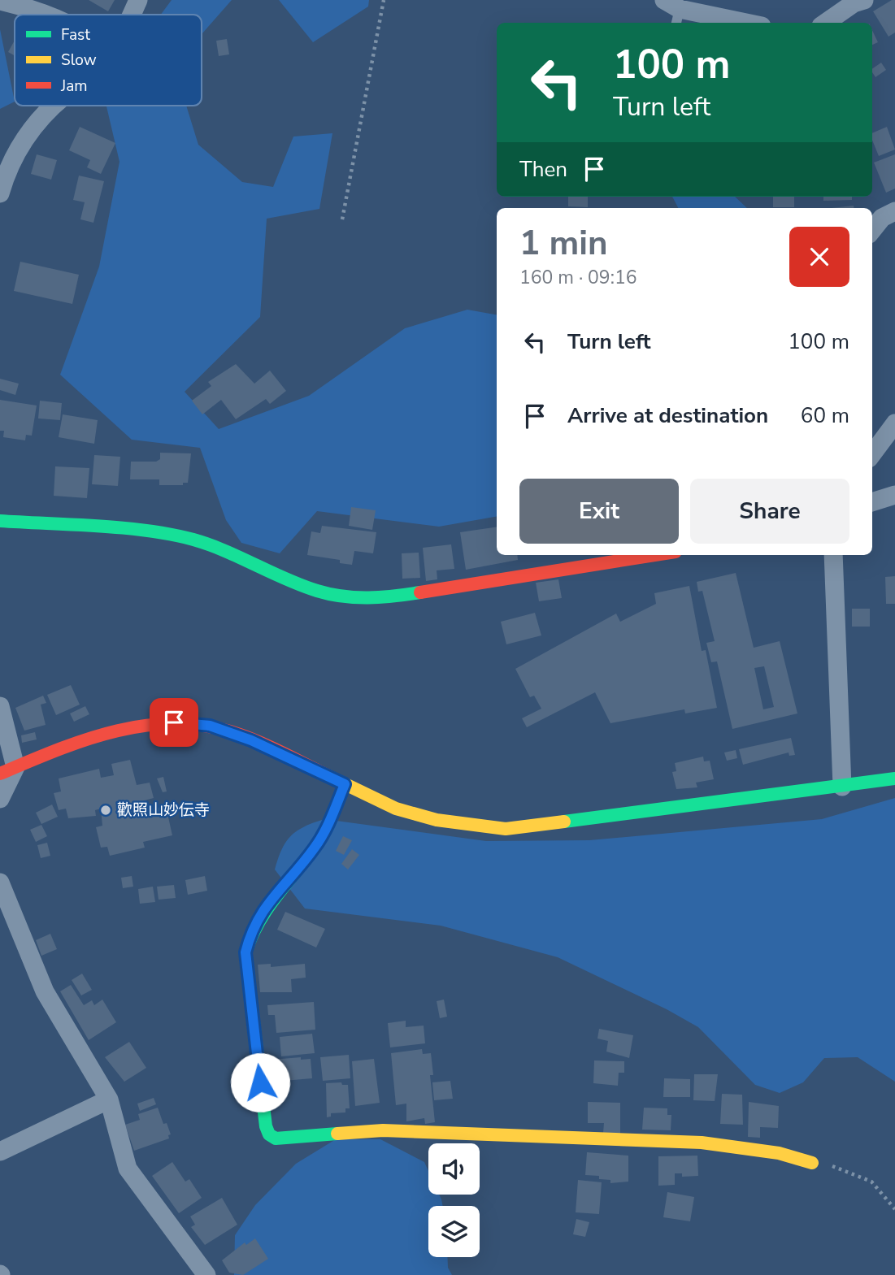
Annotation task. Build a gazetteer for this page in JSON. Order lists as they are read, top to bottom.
{
  "places": ["歡照山妙伝寺"],
  "legend": ["Fast", "Slow", "Jam"],
  "page": {
    "turn": ["100 m", "Turn left"],
    "then": "Then",
    "heading": ["1 min", "160 m · 09:16"],
    "list": [
      {
        "name": "Turn left",
        "value": "100 m"
      },
      {
        "name": "Arrive at destination",
        "value": "60 m"
      }
    ],
    "buttons": ["Exit", "Share"]
  }
}
